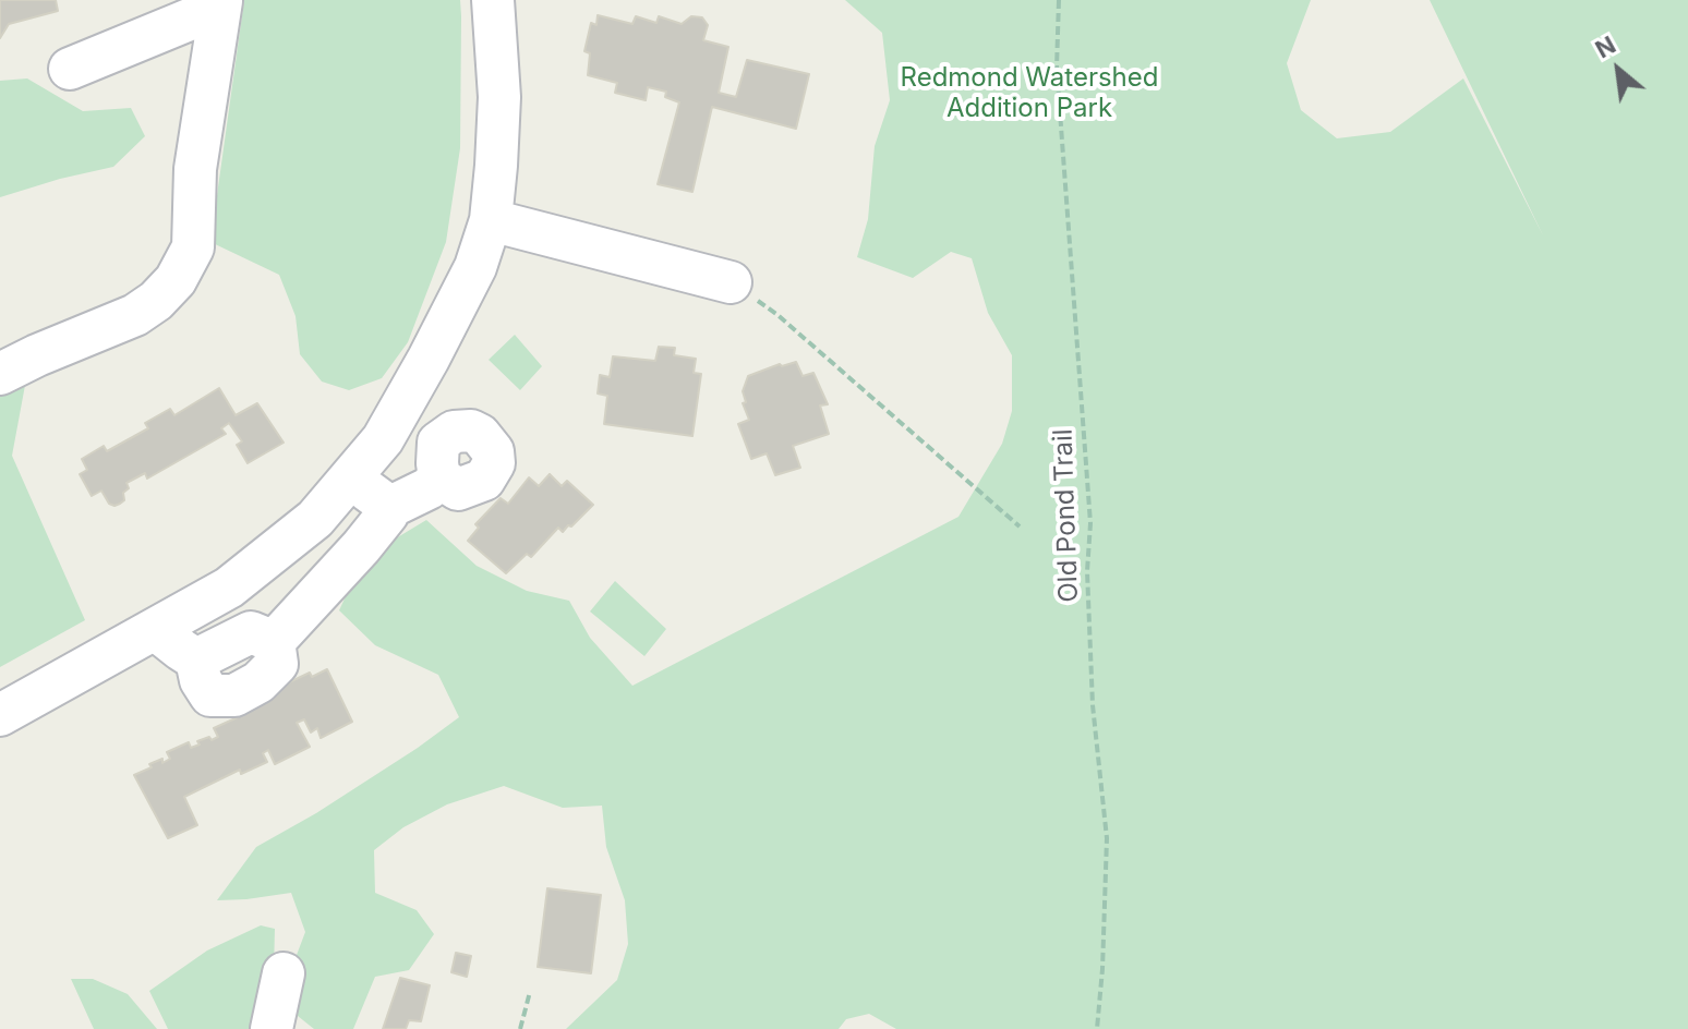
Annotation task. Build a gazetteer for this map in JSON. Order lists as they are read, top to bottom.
{
  "streets": {
    "path": ["Old Pond Trail"]
  },
  "parks": ["Redmond Watershed Addition Park"],
  "north": "top left"
}
